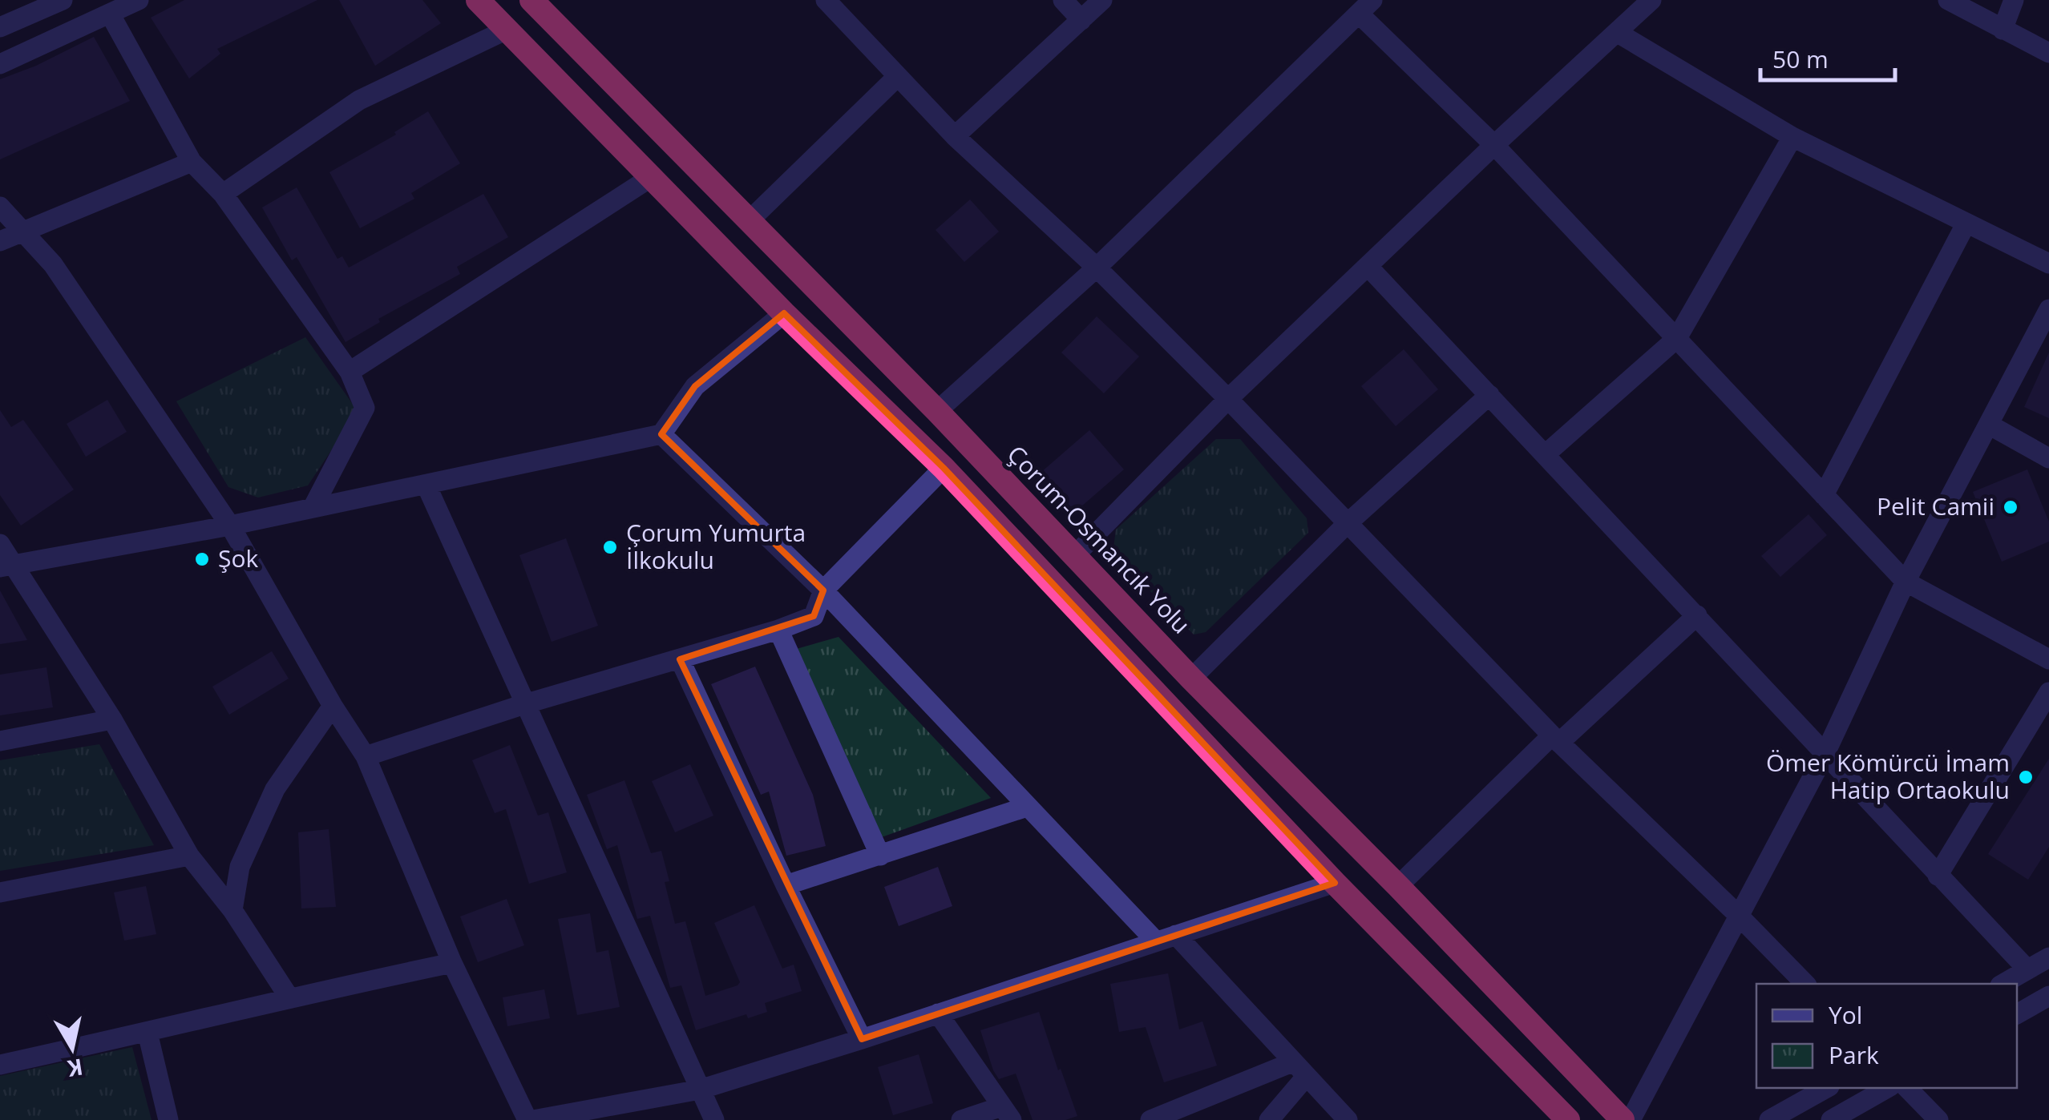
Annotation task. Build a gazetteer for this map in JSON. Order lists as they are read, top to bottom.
{
  "streets": {
    "highway": ["Çorum-Osmancık Yolu"]
  },
  "places": [
    "Pelit Camii",
    "Çorum Yumurta İlkokulu",
    "Şok",
    "Ömer Kömürcü İmam Hatip Ortaokulu"
  ],
  "legend": ["Yol", "Park"],
  "scale_bar": "50 m",
  "north": "bottom"
}
